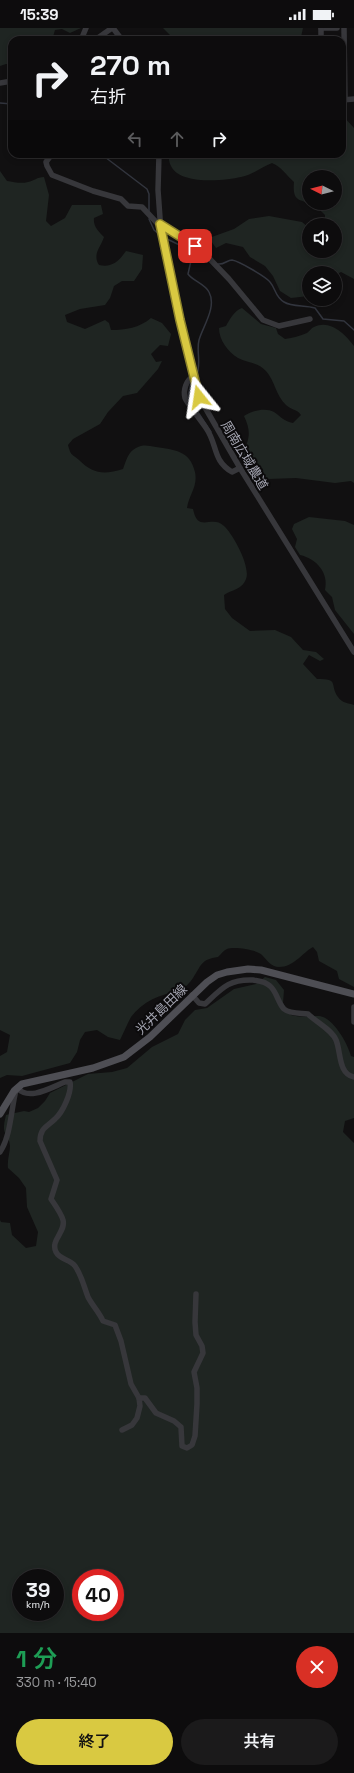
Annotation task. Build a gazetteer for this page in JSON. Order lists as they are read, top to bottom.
{
  "streets": {
    "main road": ["光井島田線"],
    "street": ["周南広域農道"]
  },
  "north": "left",
  "page": {
    "status": "15:39",
    "turn": ["270 m", "右折"],
    "speed": "39 km/h",
    "limit": "40",
    "heading": ["1 分", "330 m · 15:40"],
    "buttons": ["終了", "共有"]
  }
}
